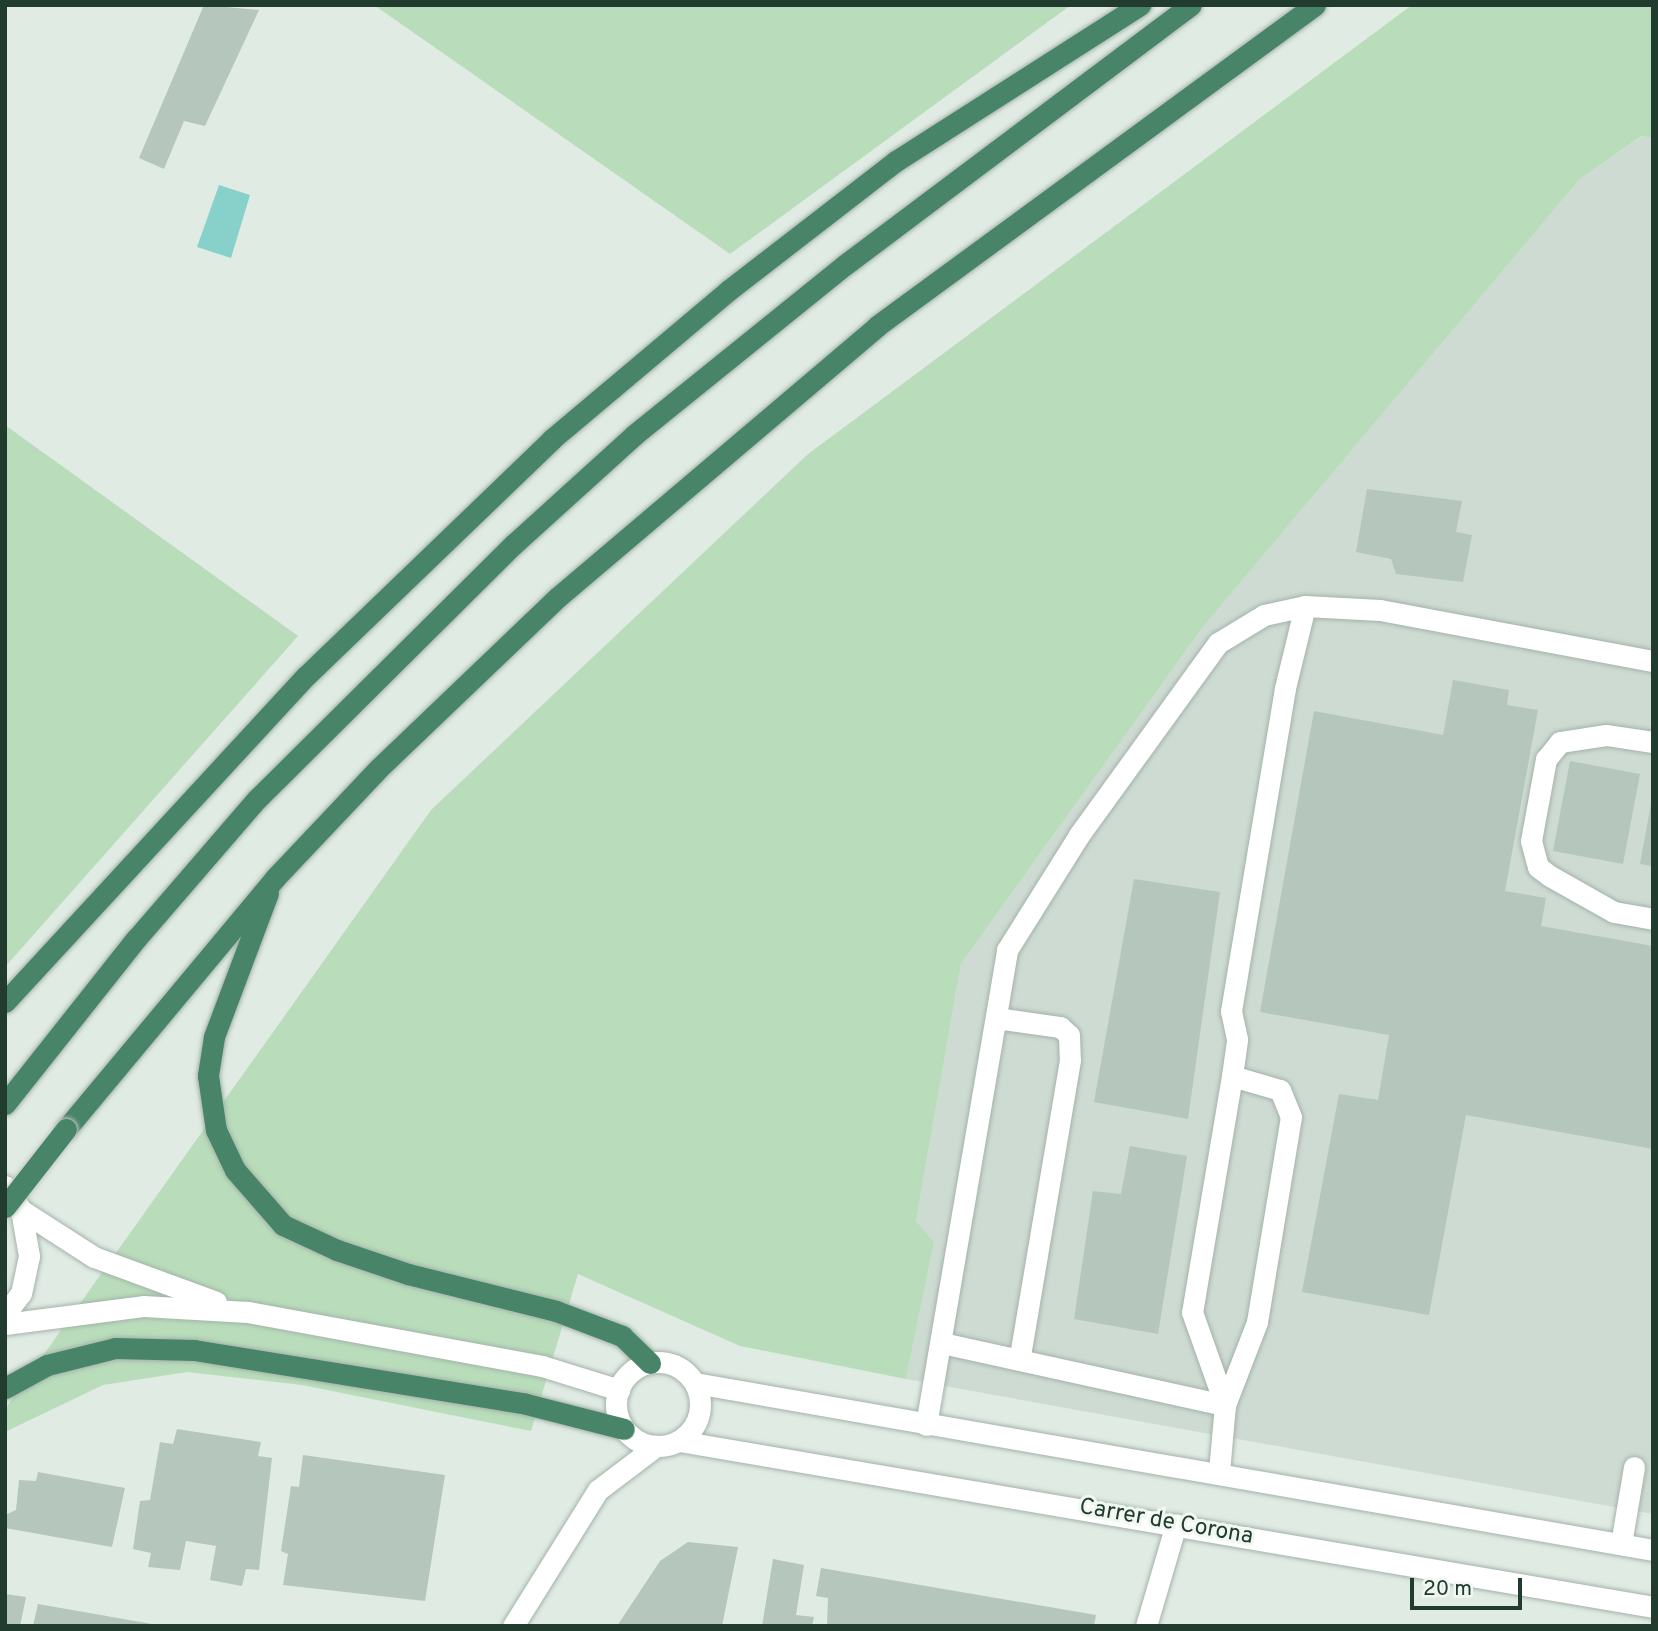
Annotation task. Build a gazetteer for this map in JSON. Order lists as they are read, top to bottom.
{
  "streets": {
    "street": ["Carrer de Corona"]
  },
  "scale_bar": "20 m"
}
